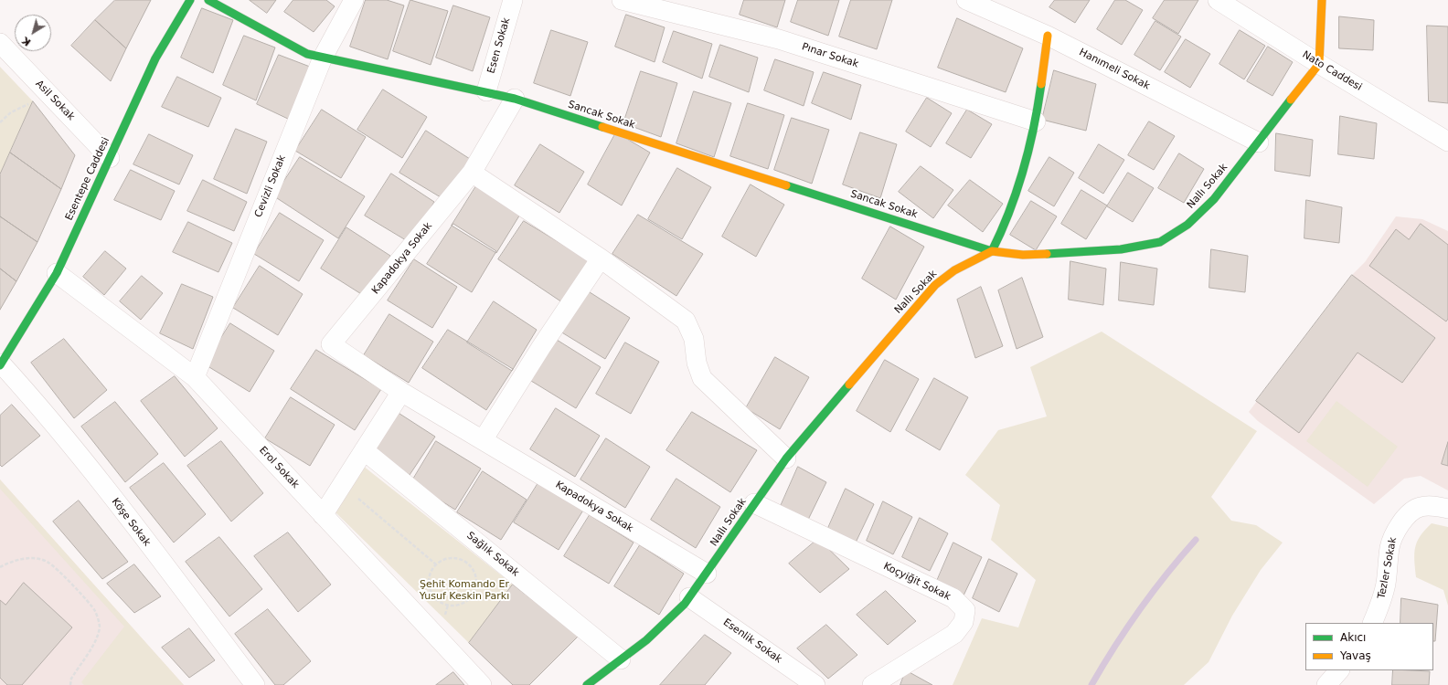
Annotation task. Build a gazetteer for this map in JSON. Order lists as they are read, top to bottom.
{
  "streets": {
    "street": [
      "Esen Sokak",
      "Pınar Sokak",
      "Hanımeli Sokak",
      "Nato Caddesi",
      "Asil Sokak",
      "Sancak Sokak",
      "Esentepe Caddesi",
      "Cevizli Sokak",
      "Nallı Sokak",
      "Kapadokya Sokak",
      "Erol Sokak",
      "Köşe Sokak",
      "Sağlık Sokak",
      "Tezler Sokak",
      "Koçyiğit Sokak",
      "Esenlik Sokak"
    ]
  },
  "crossings": [
    ["Esen Sokak", "Sancak Sokak"],
    ["Hanımeli Sokak", "Nallı Sokak"],
    ["Nato Caddesi", "Nallı Sokak"],
    ["Asil Sokak", "Esentepe Caddesi"],
    ["Sancak Sokak", "Cevizli Sokak"],
    ["Sancak Sokak", "Nallı Sokak"],
    ["Sancak Sokak", "Kapadokya Sokak"],
    ["Esentepe Caddesi", "Erol Sokak"],
    ["Esentepe Caddesi", "Köşe Sokak"],
    ["Cevizli Sokak", "Erol Sokak"],
    ["Nallı Sokak", "Kapadokya Sokak"],
    ["Nallı Sokak", "Sağlık Sokak"],
    ["Nallı Sokak", "Koçyiğit Sokak"],
    ["Nallı Sokak", "Esenlik Sokak"]
  ],
  "parks": ["Şehit Komando Er Yusuf Keskin Parkı"],
  "legend": ["Akıcı", "Yavaş"],
  "north": "bottom left"
}
